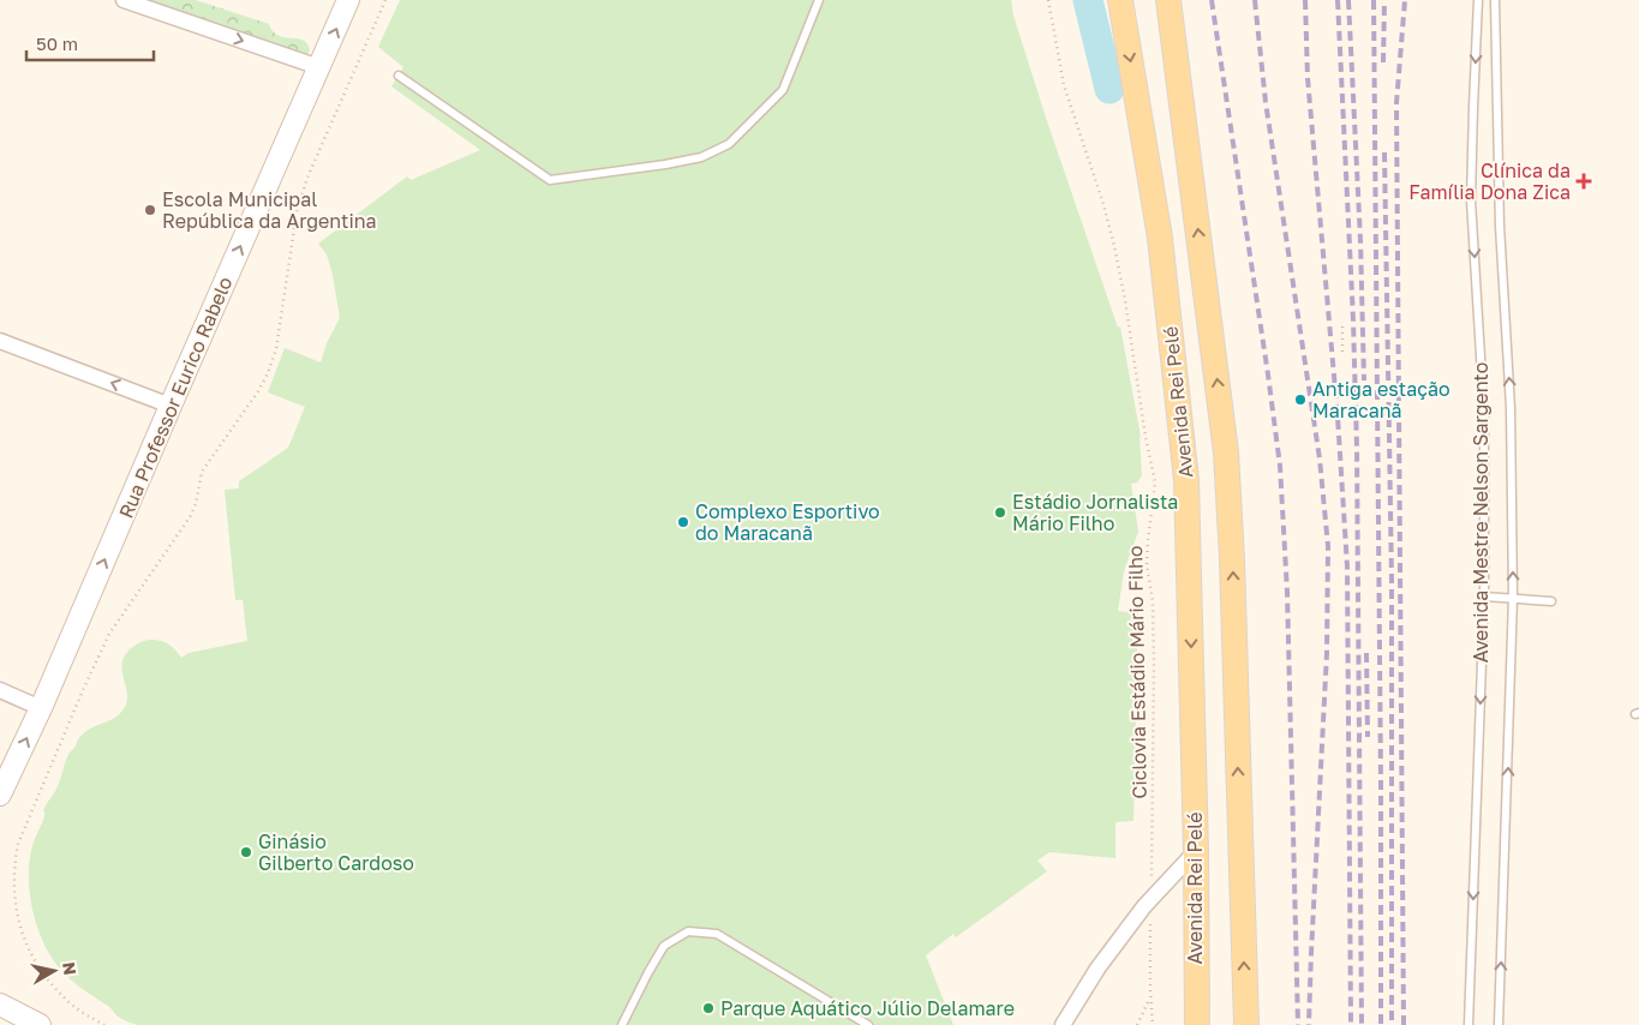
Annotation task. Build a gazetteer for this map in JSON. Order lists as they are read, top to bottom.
{
  "streets": {
    "main road": ["Avenida Rei Pelé"],
    "street": ["Rua Professor Eurico Rabelo"],
    "lane": ["Avenida Mestre Nelson Sargento"],
    "path": ["Ciclovia Estádio Mário Filho"]
  },
  "one_way": ["Rua Professor Eurico Rabelo"],
  "places": {
    "health": ["Clínica da Família Dona Zica"],
    "other": [
      "Escola Municipal República da Argentina",
      "Antiga estação Maracanã",
      "Estádio Jornalista Mário Filho",
      "Complexo Esportivo do Maracanã",
      "Ginásio Gilberto Cardoso",
      "Parque Aquático Júlio Delamare"
    ]
  },
  "scale_bar": "50 m",
  "north": "right"
}
